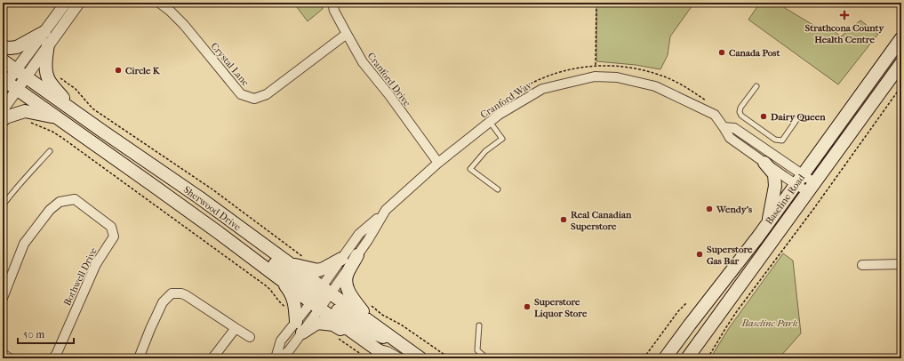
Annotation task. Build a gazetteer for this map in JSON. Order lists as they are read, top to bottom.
{
  "streets": {
    "main road": ["Baseline Road", "Sherwood Drive"],
    "street": [
      "Crystal Lane",
      "Cranford Drive",
      "Cranford Way",
      "Bothwell Drive"
    ]
  },
  "crossings": [
    ["Crystal Lane", "Cranford Drive"],
    ["Cranford Drive", "Cranford Way"],
    ["Cranford Way", "Baseline Road"],
    ["Cranford Way", "Sherwood Drive"]
  ],
  "parks": ["Baseline Park"],
  "places": {
    "health": ["Strathcona County Health Centre"],
    "other": [
      "Canada Post",
      "Circle K",
      "Dairy Queen",
      "Wendy's",
      "Real Canadian Superstore",
      "Superstore Gas Bar",
      "Superstore Liquor Store"
    ]
  },
  "scale_bar": "50 m"
}
